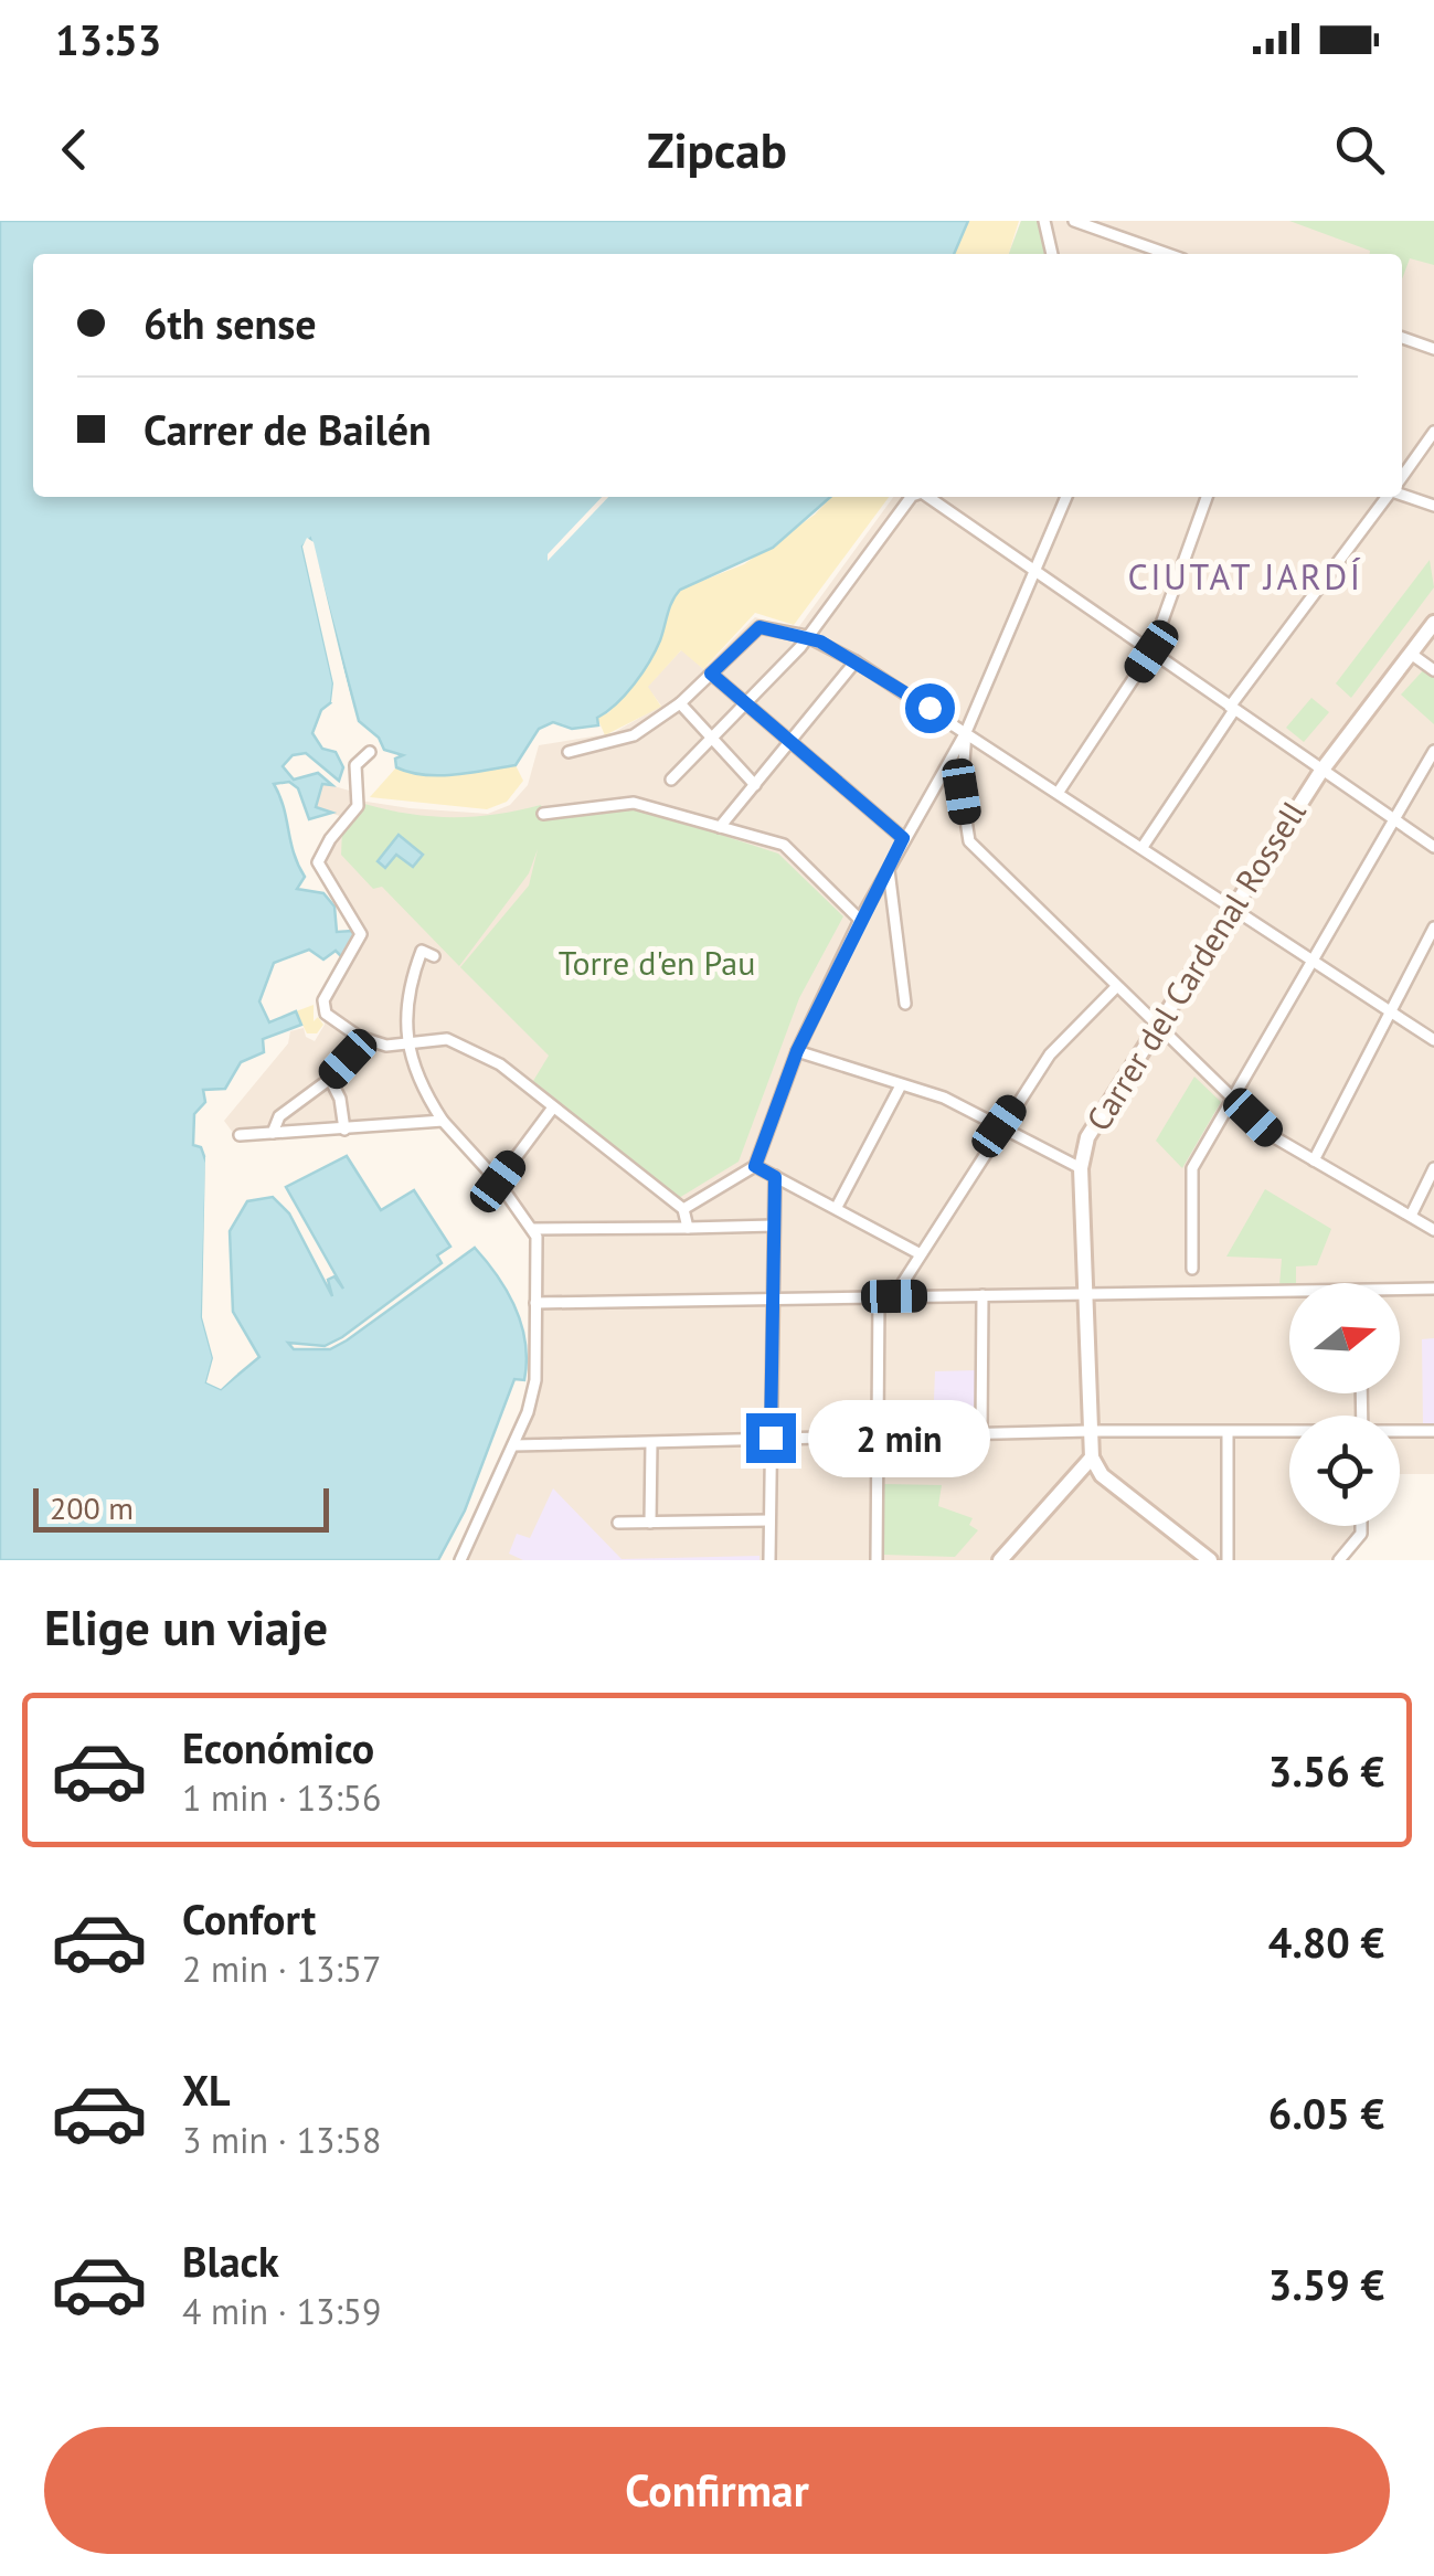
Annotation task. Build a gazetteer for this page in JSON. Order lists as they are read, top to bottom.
{
  "streets": {
    "street": ["Carrer del Cardenal Rossell"]
  },
  "districts": ["CIUTAT JARDÍ"],
  "parks": ["Torre d'en Pau"],
  "scale_bar": "200 m",
  "north": "right",
  "page": {
    "status": "13:53",
    "header": "Zipcab",
    "banner": ["6th sense", "Carrer de Bailén"],
    "bubble": "2 min",
    "scale": "200 m",
    "heading": "Elige un viaje",
    "list": [
      {
        "name": "Económico",
        "note": "1 min · 13:56",
        "value": "3.56 €"
      },
      {
        "name": "Confort",
        "note": "2 min · 13:57",
        "value": "4.80 €"
      },
      {
        "name": "XL",
        "note": "3 min · 13:58",
        "value": "6.05 €"
      },
      {
        "name": "Black",
        "note": "4 min · 13:59",
        "value": "3.59 €"
      }
    ],
    "buttons": "Confirmar"
  }
}
